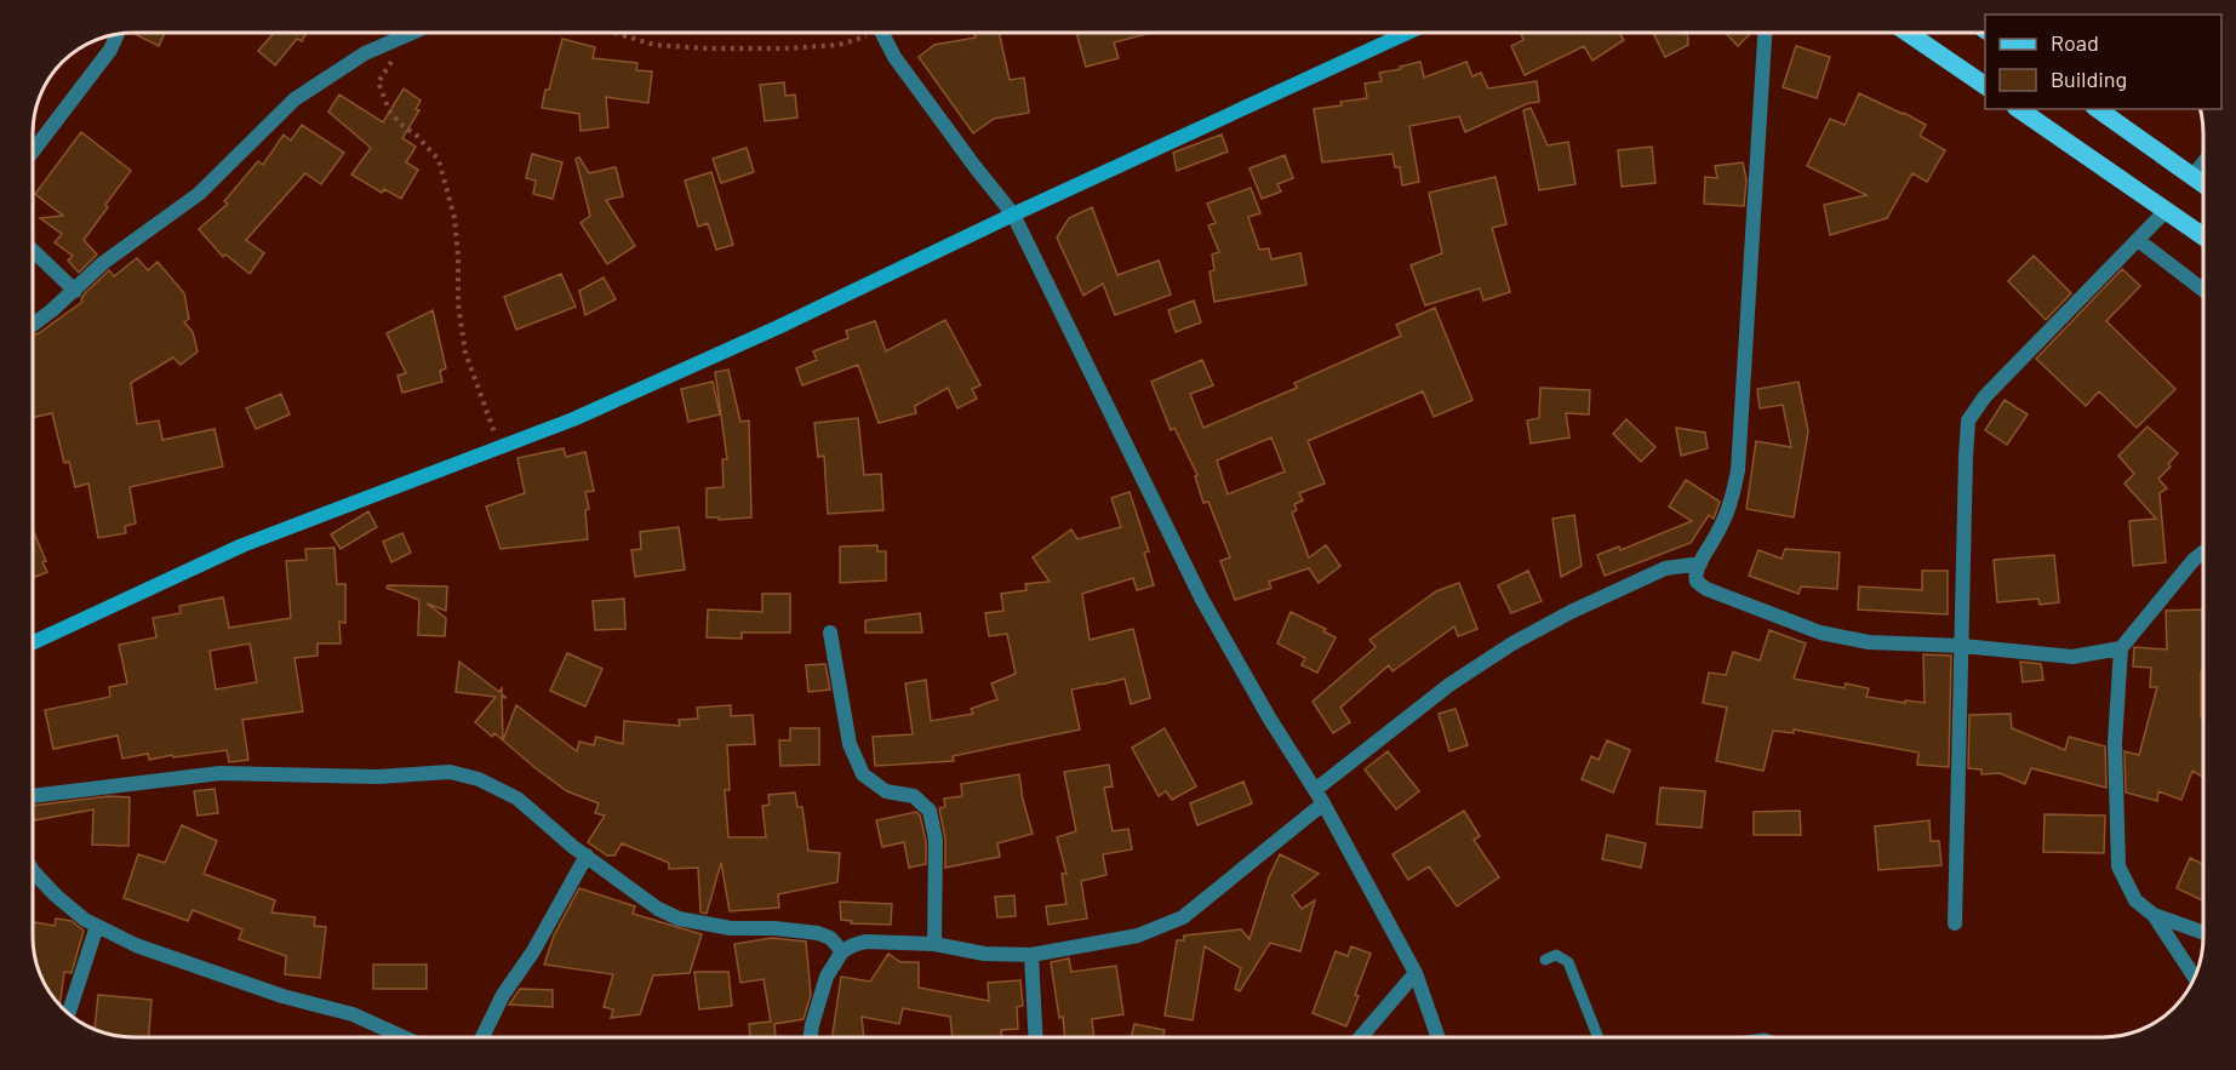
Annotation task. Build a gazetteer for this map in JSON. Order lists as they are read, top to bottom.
{
  "legend": ["Road", "Building"]
}
